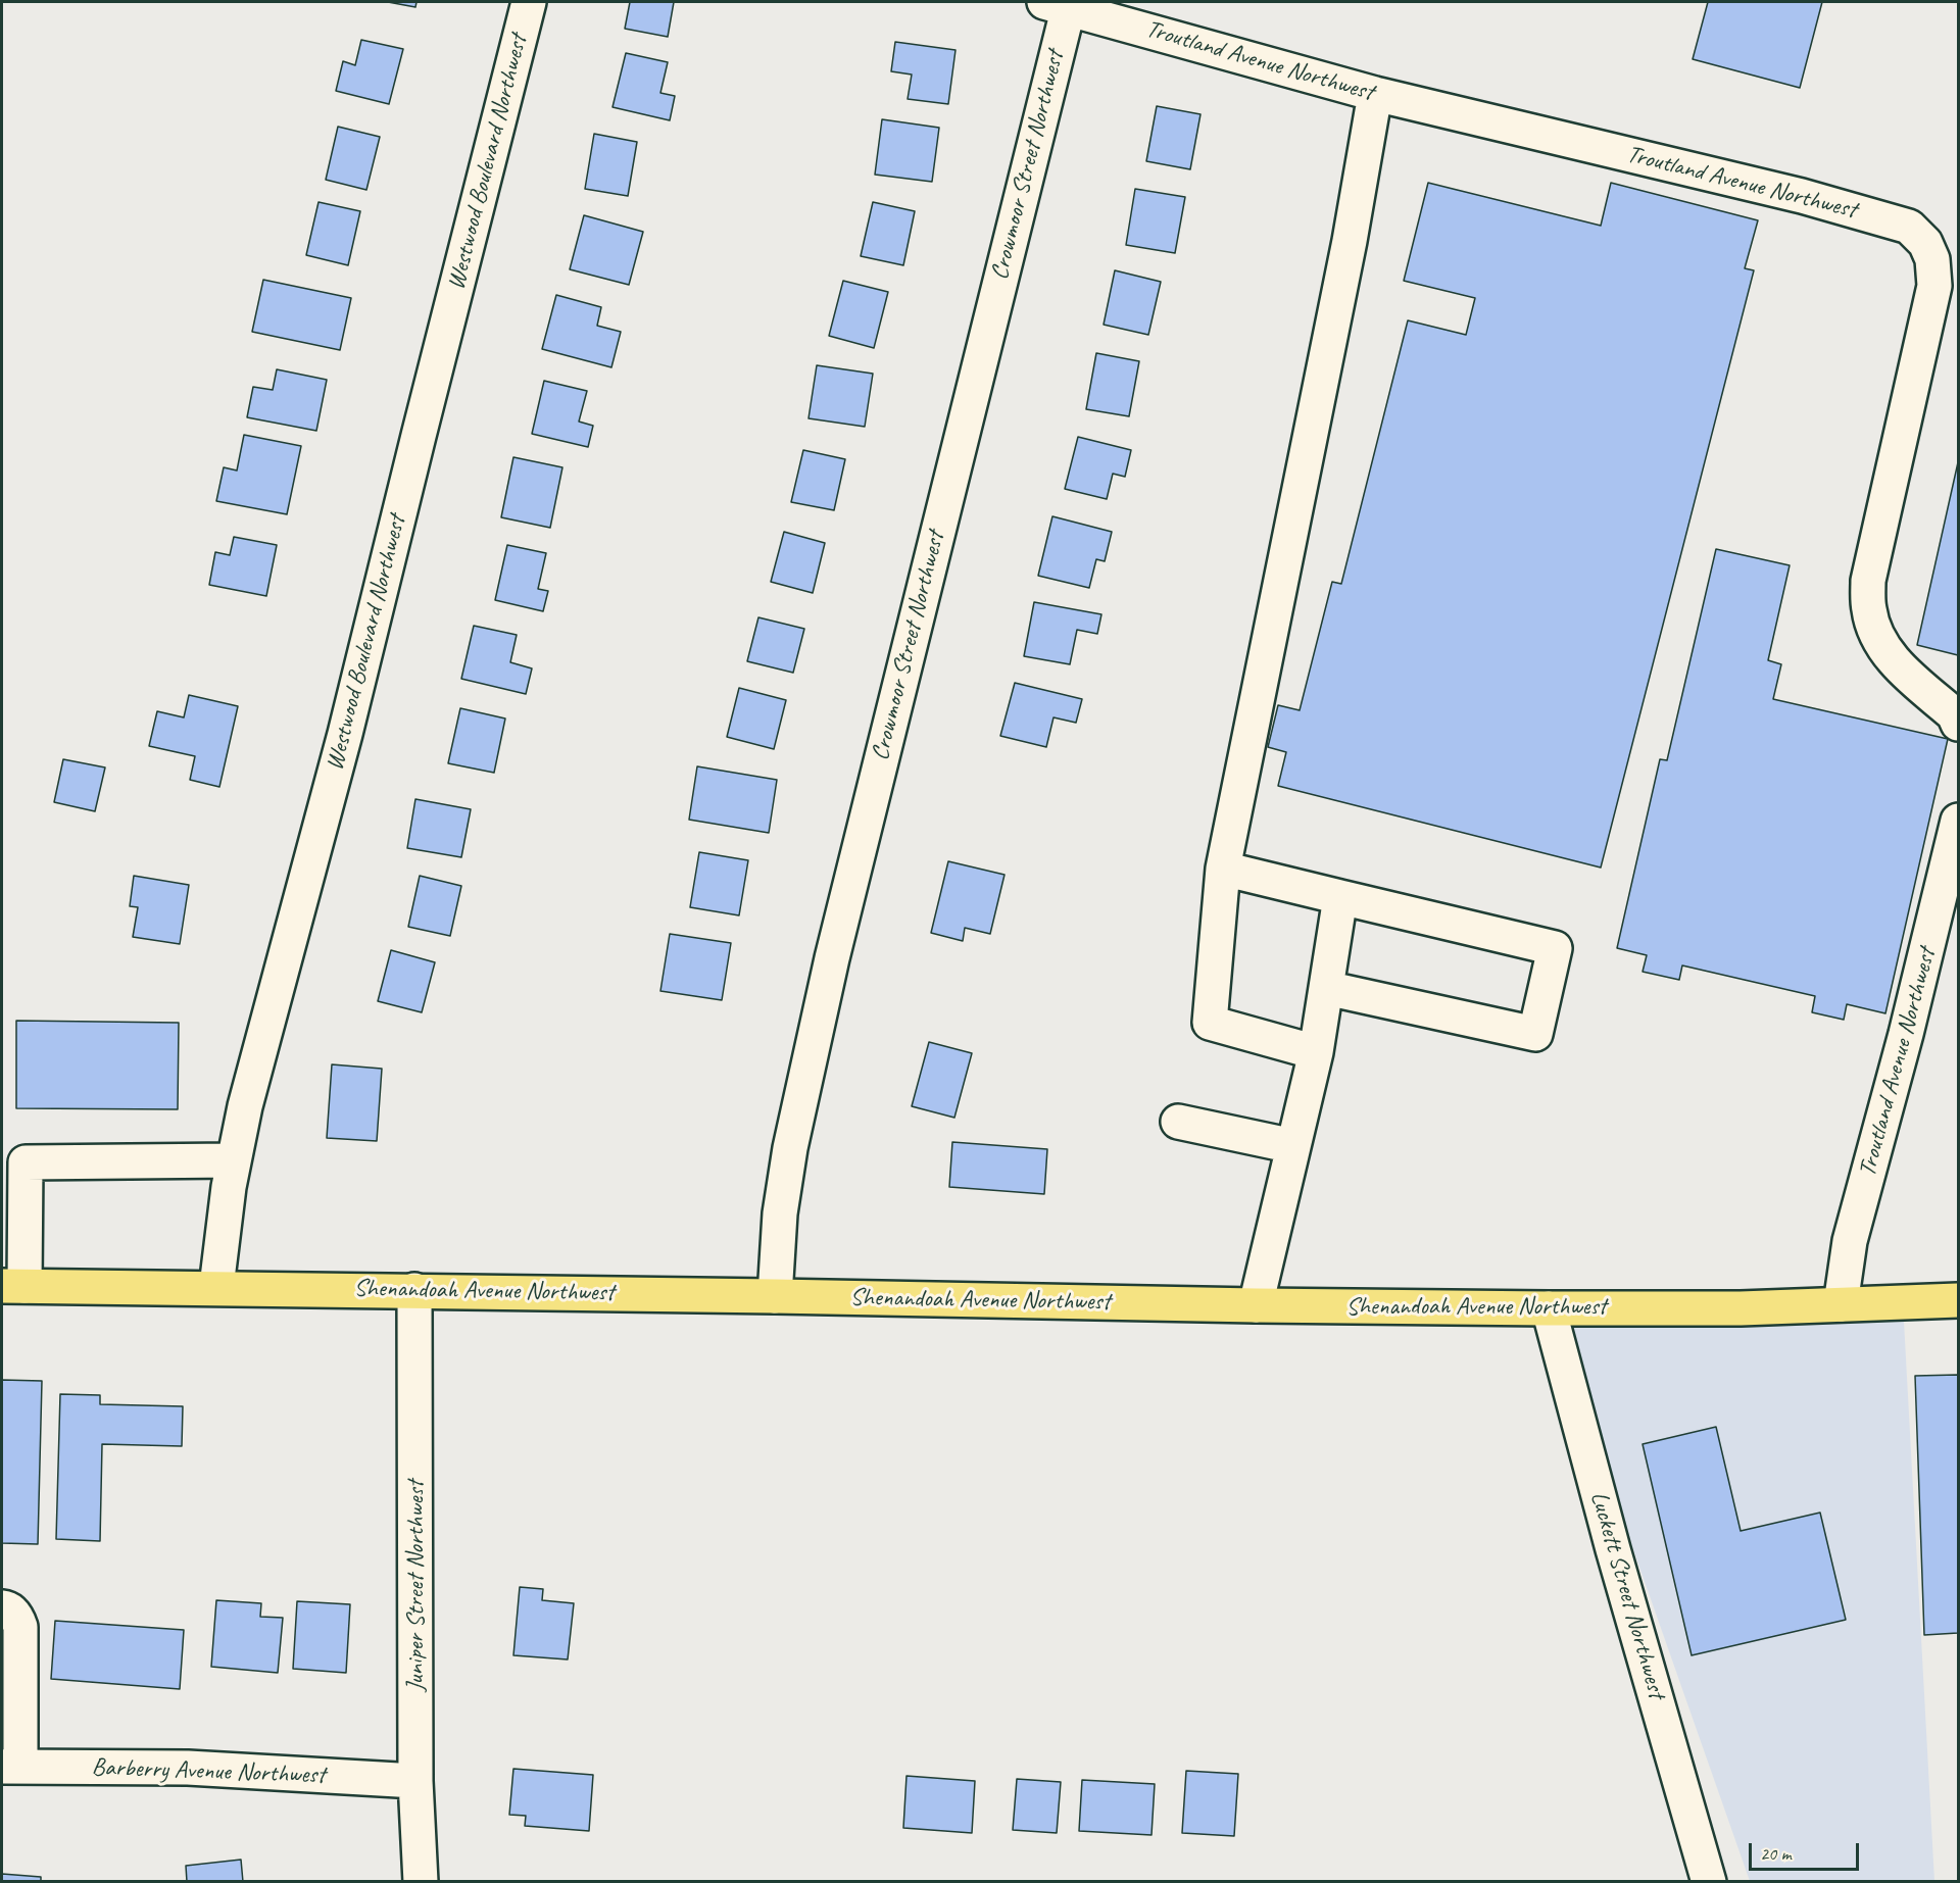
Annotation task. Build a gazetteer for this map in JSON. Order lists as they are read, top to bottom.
{
  "streets": {
    "main road": ["Shenandoah Avenue Northwest"],
    "street": [
      "Troutland Avenue Northwest",
      "Westwood Boulevard Northwest",
      "Crowmoor Street Northwest",
      "Juniper Street Northwest",
      "Luckett Street Northwest",
      "Barberry Avenue Northwest"
    ]
  },
  "crossings": [
    ["Troutland Avenue Northwest", "Crowmoor Street Northwest"],
    ["Troutland Avenue Northwest", "Shenandoah Avenue Northwest"],
    ["Westwood Boulevard Northwest", "Shenandoah Avenue Northwest"],
    ["Crowmoor Street Northwest", "Shenandoah Avenue Northwest"],
    ["Shenandoah Avenue Northwest", "Juniper Street Northwest"],
    ["Shenandoah Avenue Northwest", "Luckett Street Northwest"],
    ["Juniper Street Northwest", "Barberry Avenue Northwest"]
  ],
  "scale_bar": "20 m"
}
